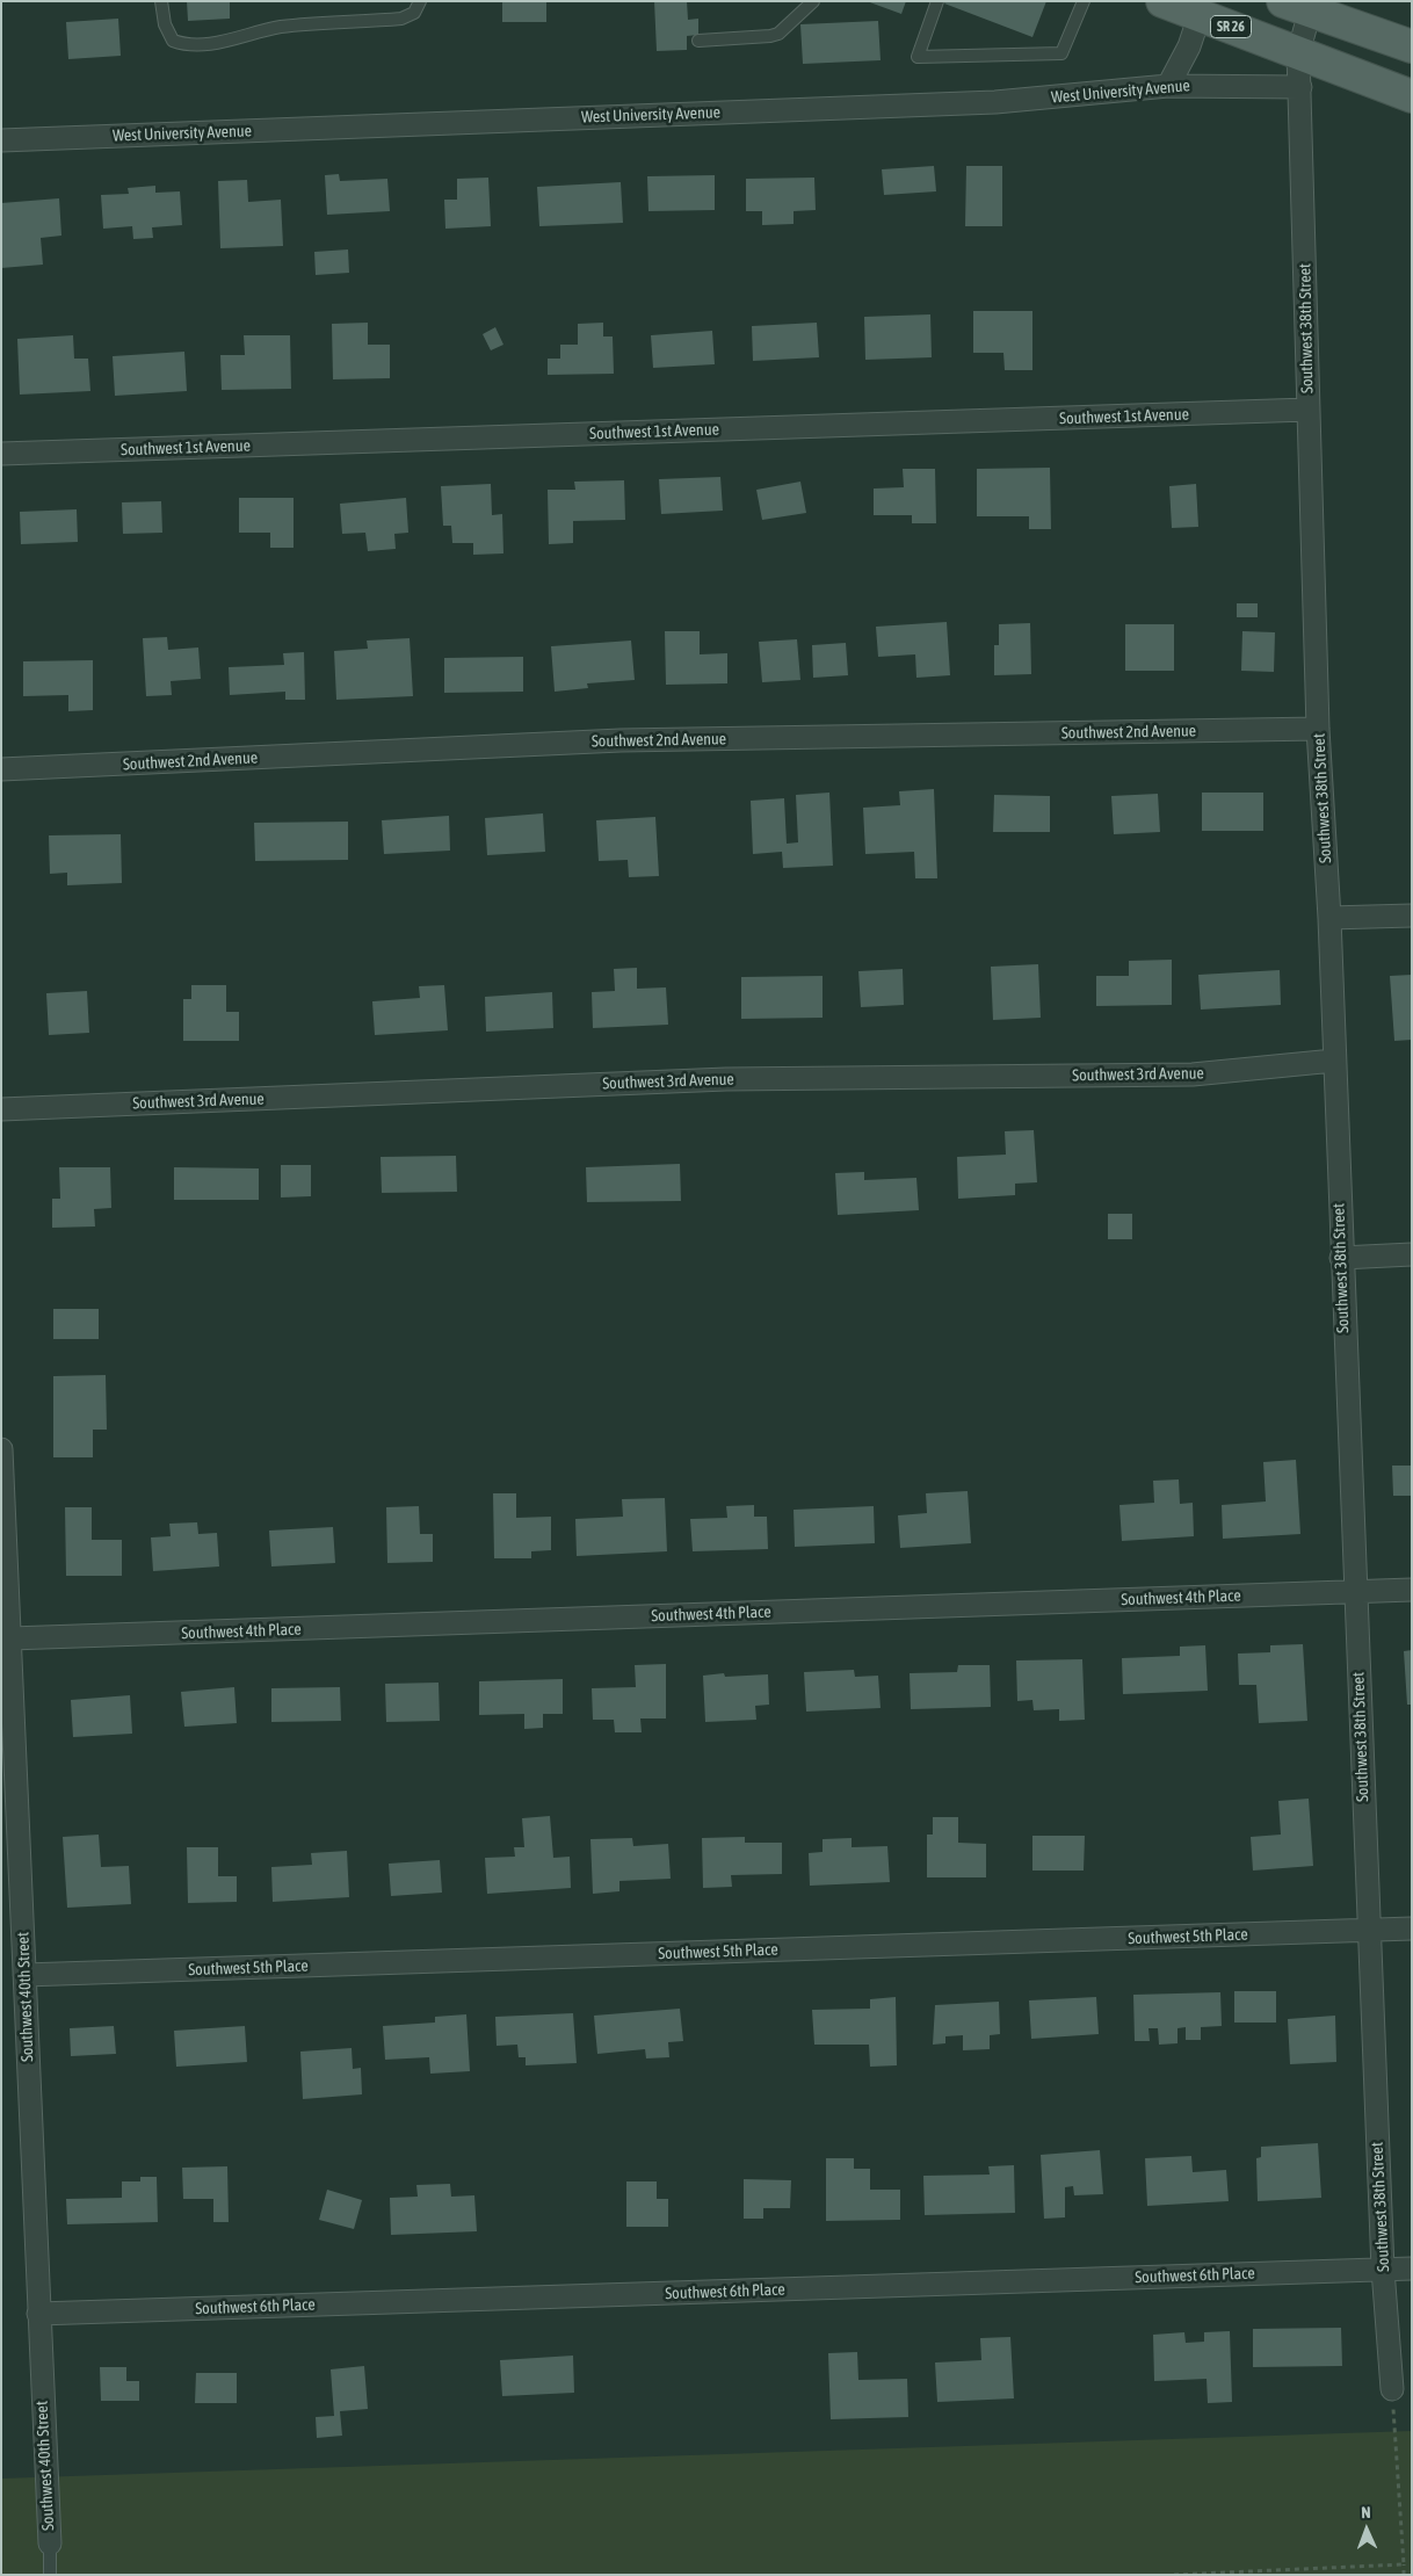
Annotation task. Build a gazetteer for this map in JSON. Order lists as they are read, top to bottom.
{
  "streets": {
    "main road": ["SR 26"],
    "street": [
      "West University Avenue",
      "Southwest 38th Street",
      "Southwest 1st Avenue",
      "Southwest 2nd Avenue",
      "Southwest 3rd Avenue",
      "Southwest 4th Place",
      "Southwest 5th Place",
      "Southwest 40th Street",
      "Southwest 6th Place"
    ]
  },
  "crossings": [
    ["SR 26", "Southwest 38th Street"],
    ["West University Avenue", "Southwest 38th Street"],
    ["Southwest 38th Street", "Southwest 1st Avenue"],
    ["Southwest 38th Street", "Southwest 2nd Avenue"],
    ["Southwest 38th Street", "Southwest 3rd Avenue"],
    ["Southwest 38th Street", "Southwest 4th Place"],
    ["Southwest 38th Street", "Southwest 5th Place"],
    ["Southwest 38th Street", "Southwest 6th Place"],
    ["Southwest 4th Place", "Southwest 40th Street"],
    ["Southwest 5th Place", "Southwest 40th Street"],
    ["Southwest 40th Street", "Southwest 6th Place"]
  ],
  "north": "top"
}
